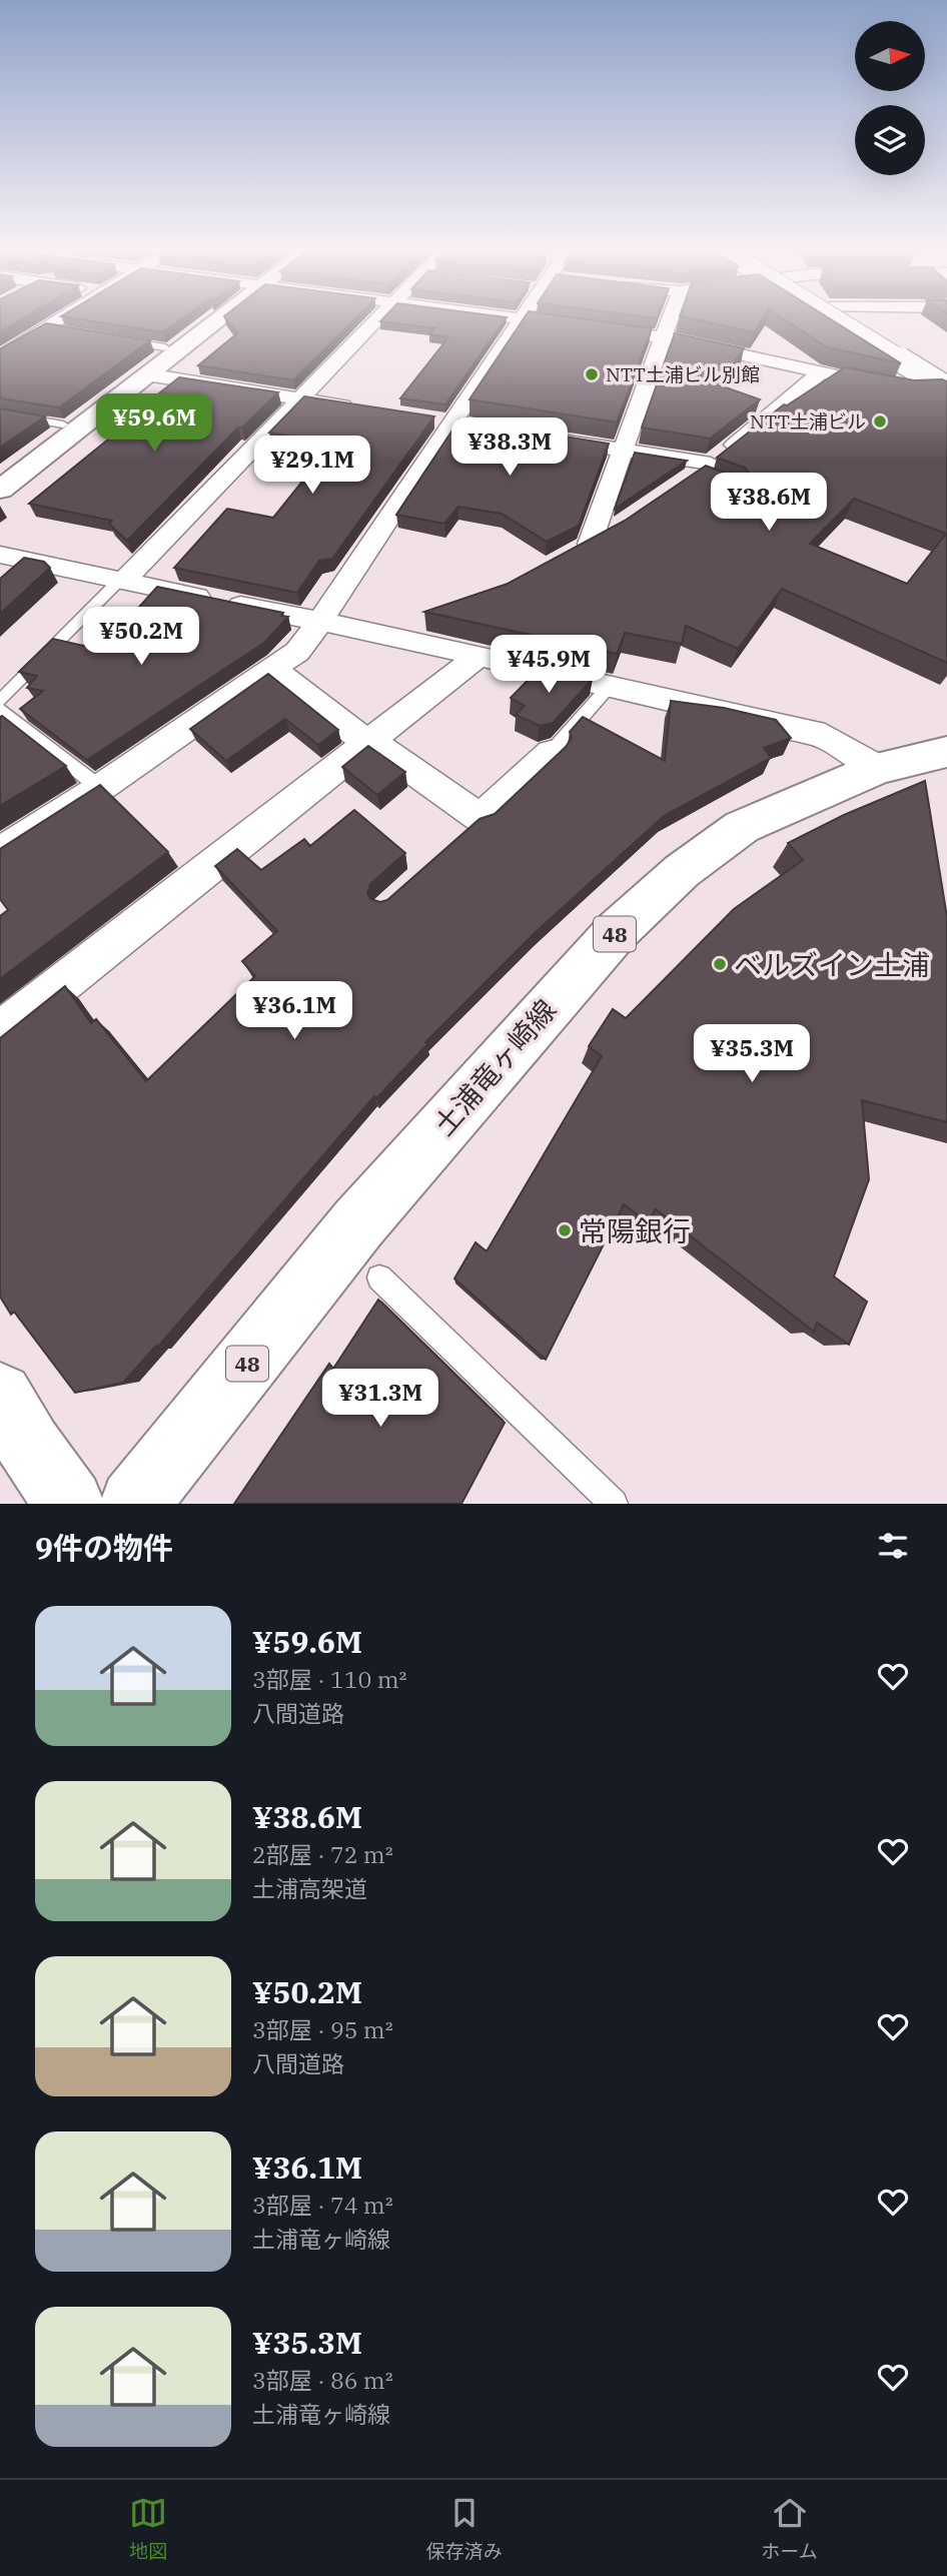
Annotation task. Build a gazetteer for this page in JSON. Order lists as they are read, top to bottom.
{
  "streets": {
    "main road": ["48", "土浦竜ヶ崎線"]
  },
  "places": [
    "NTT土浦ビル別館",
    "NTT土浦ビル",
    "ベルズイン土浦",
    "常陽銀行"
  ],
  "north": "right",
  "page": {
    "price": [
      "¥59.6M",
      "¥38.3M",
      "¥29.1M",
      "¥38.6M",
      "¥50.2M",
      "¥45.9M",
      "¥36.1M",
      "¥35.3M",
      "¥31.3M"
    ],
    "heading": "9件の物件",
    "list": [
      {
        "name": "¥59.6M",
        "note": "3部屋 · 110 m² · 八間道路"
      },
      {
        "name": "¥38.6M",
        "note": "2部屋 · 72 m² · 土浦高架道"
      },
      {
        "name": "¥50.2M",
        "note": "3部屋 · 95 m² · 八間道路"
      },
      {
        "name": "¥36.1M",
        "note": "3部屋 · 74 m² · 土浦竜ヶ崎線"
      },
      {
        "name": "¥35.3M",
        "note": "3部屋 · 86 m² · 土浦竜ヶ崎線"
      }
    ],
    "tabs": ["地図", "保存済み", "ホーム"]
  }
}
